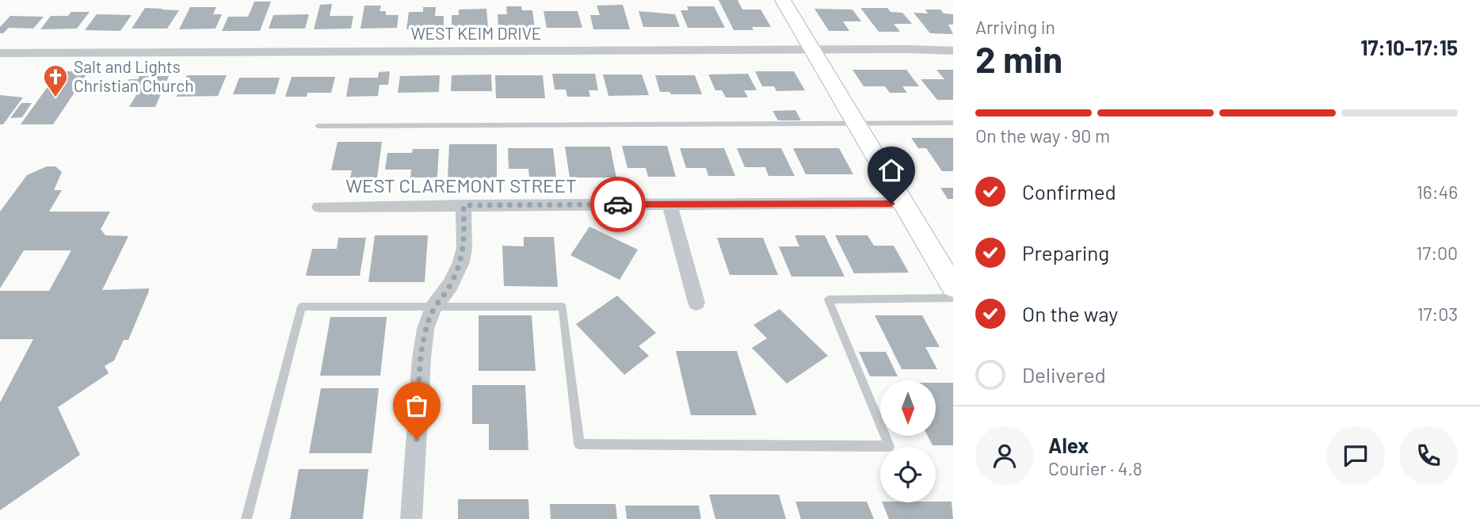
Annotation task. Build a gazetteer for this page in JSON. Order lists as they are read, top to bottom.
{
  "streets": {
    "street": ["WEST KEIM DRIVE", "WEST CLAREMONT STREET"]
  },
  "places": {
    "church": ["Salt and Lights Christian Church"]
  },
  "north": "bottom",
  "page": {
    "heading": ["2 min", "Arriving in", "17:10–17:15"],
    "panel": ["Alex", "Courier · 4.8"],
    "bar": "On the way · 90 m",
    "list": [
      ["Confirmed", "16:46"],
      ["Preparing", "17:00"],
      ["On the way", "17:03"],
      "Delivered"
    ]
  }
}
